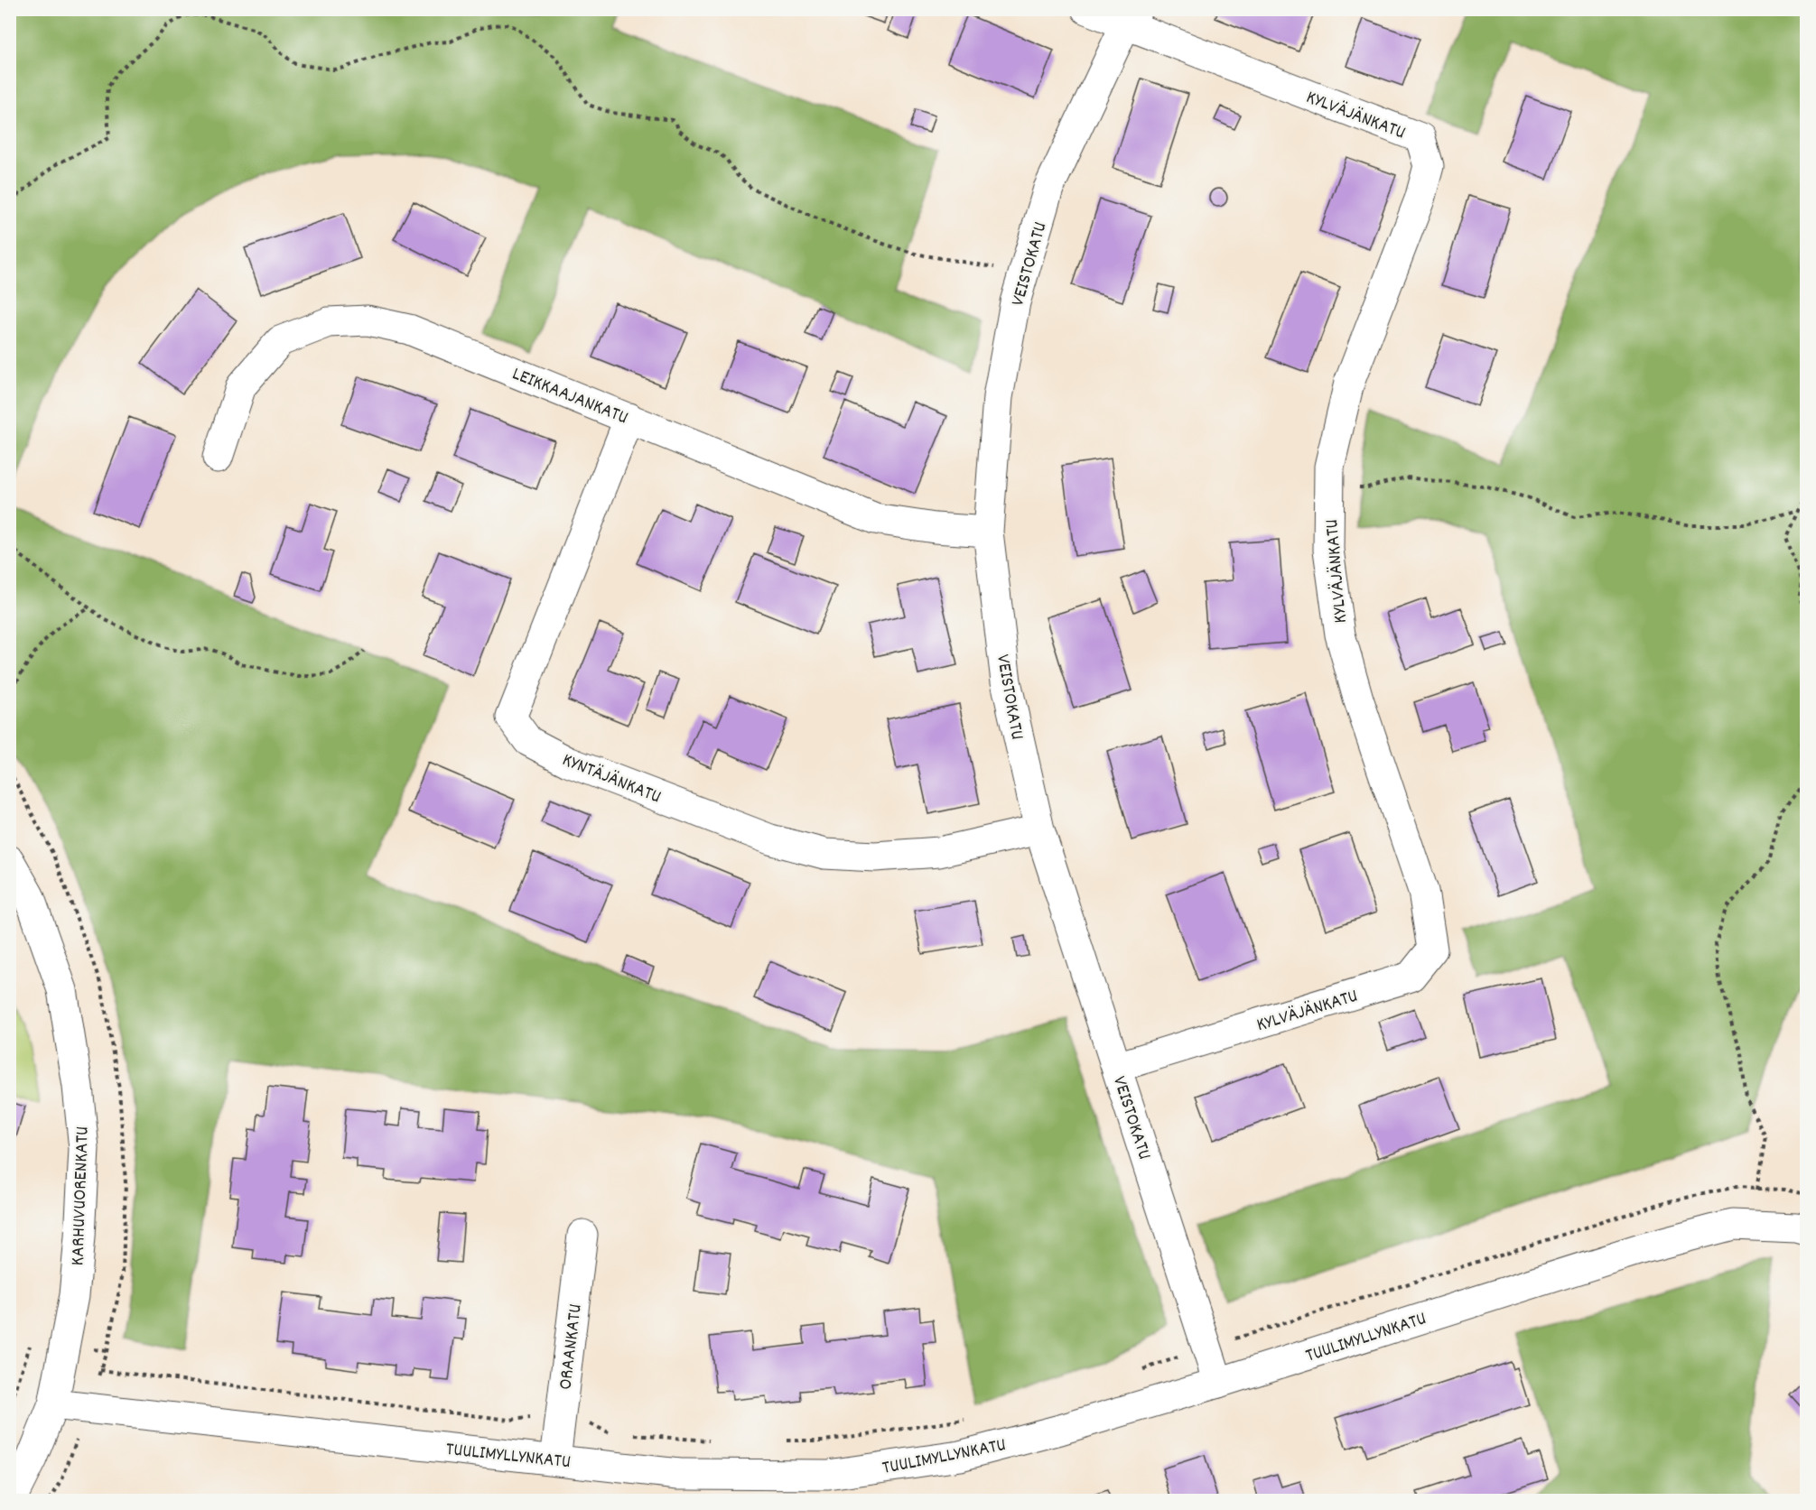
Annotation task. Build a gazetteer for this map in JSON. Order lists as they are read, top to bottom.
{
  "streets": {
    "street": [
      "KYLVÄJÄNKATU",
      "VEISTOKATU",
      "LEIKKAAJANKATU",
      "KYNTÄJÄNKATU",
      "KARHUVUORENKATU",
      "TUULIMYLLYNKATU",
      "ORAANKATU"
    ]
  },
  "crossings": [
    ["KYLVÄJÄNKATU", "VEISTOKATU"],
    ["VEISTOKATU", "LEIKKAAJANKATU"],
    ["VEISTOKATU", "KYNTÄJÄNKATU"],
    ["VEISTOKATU", "TUULIMYLLYNKATU"],
    ["LEIKKAAJANKATU", "KYNTÄJÄNKATU"],
    ["KARHUVUORENKATU", "TUULIMYLLYNKATU"],
    ["TUULIMYLLYNKATU", "ORAANKATU"]
  ]
}
